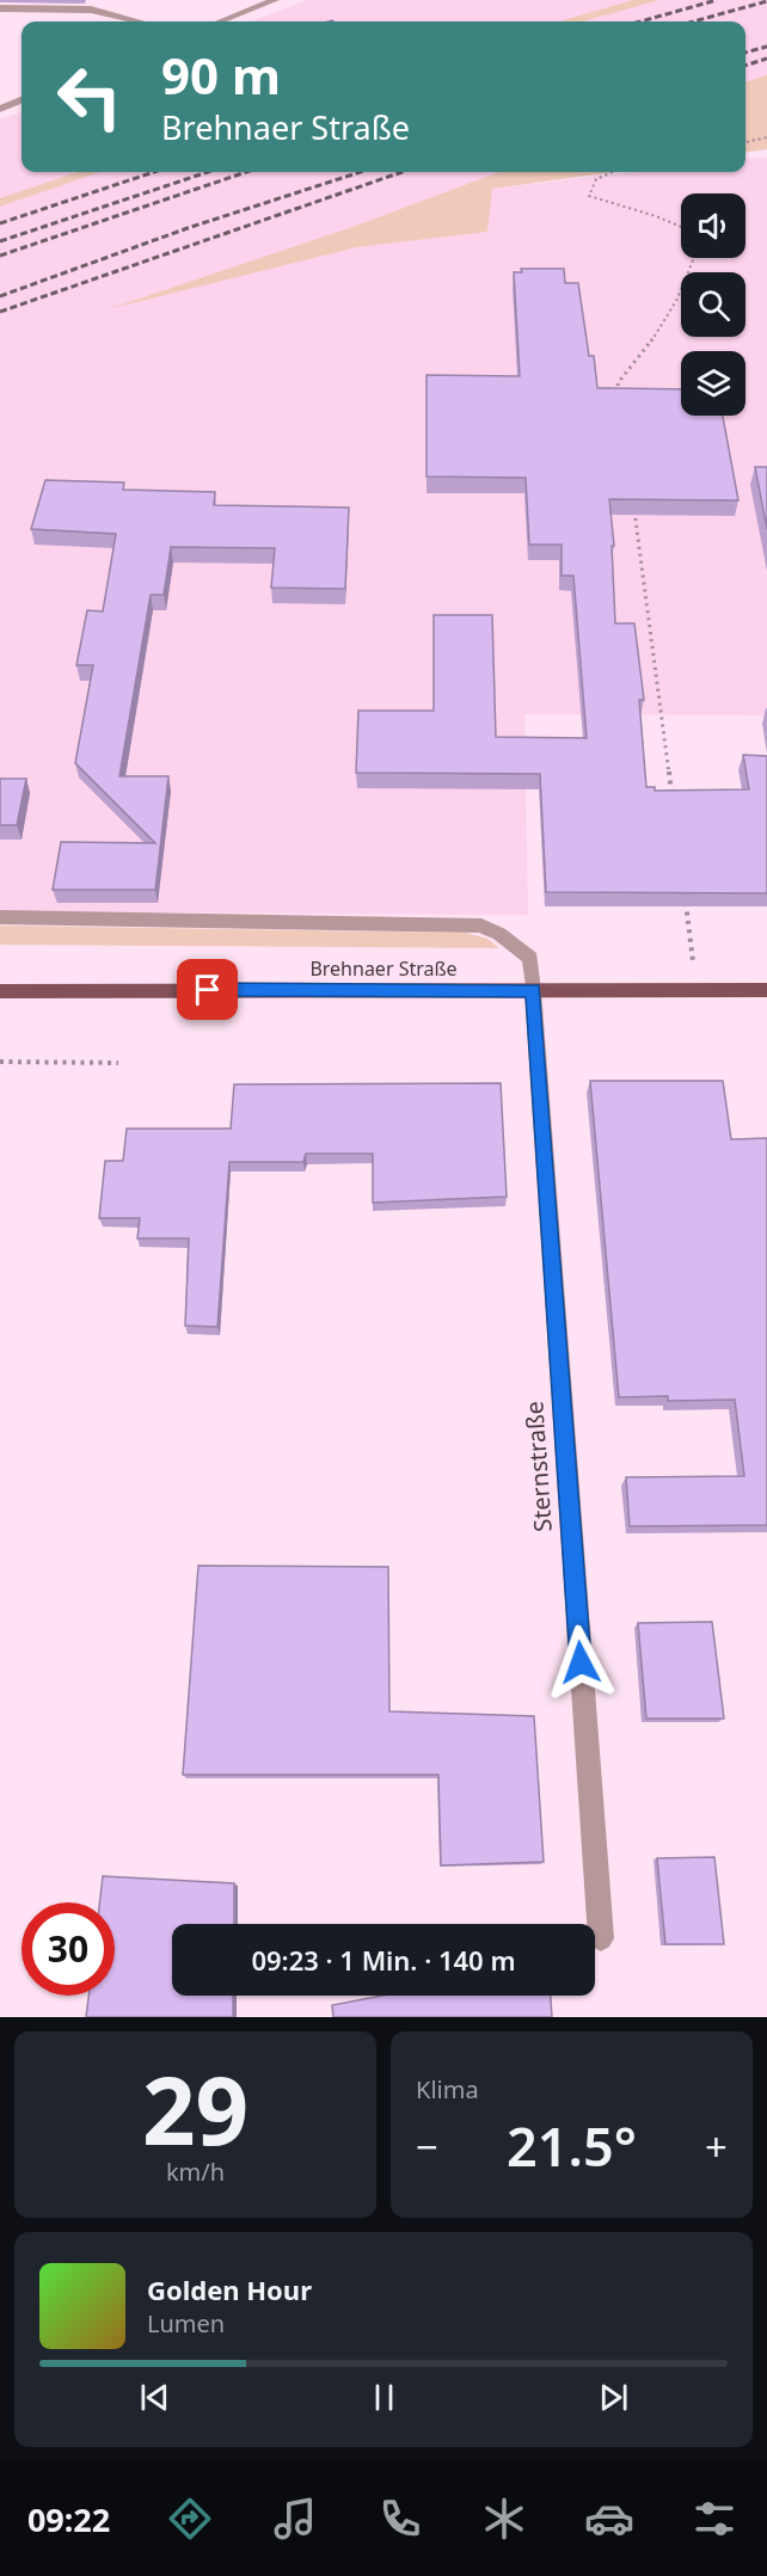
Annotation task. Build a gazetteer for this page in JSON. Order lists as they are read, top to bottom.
{
  "streets": {
    "main road": ["Brehnaer Straße"],
    "street": ["Sternstraße"]
  },
  "crossings": [
    ["Brehnaer Straße", "Sternstraße"]
  ],
  "page": {
    "turn": ["90 m", "Brehnaer Straße"],
    "limit": "30",
    "trip": "09:23 · 1 Min. · 140 m",
    "tile": [
      ["29", "km/h"],
      "Klima"
    ],
    "heat": ["−", "21.5°", "+"],
    "song": ["Golden Hour", "Lumen"],
    "tabs": "09:22"
  }
}
